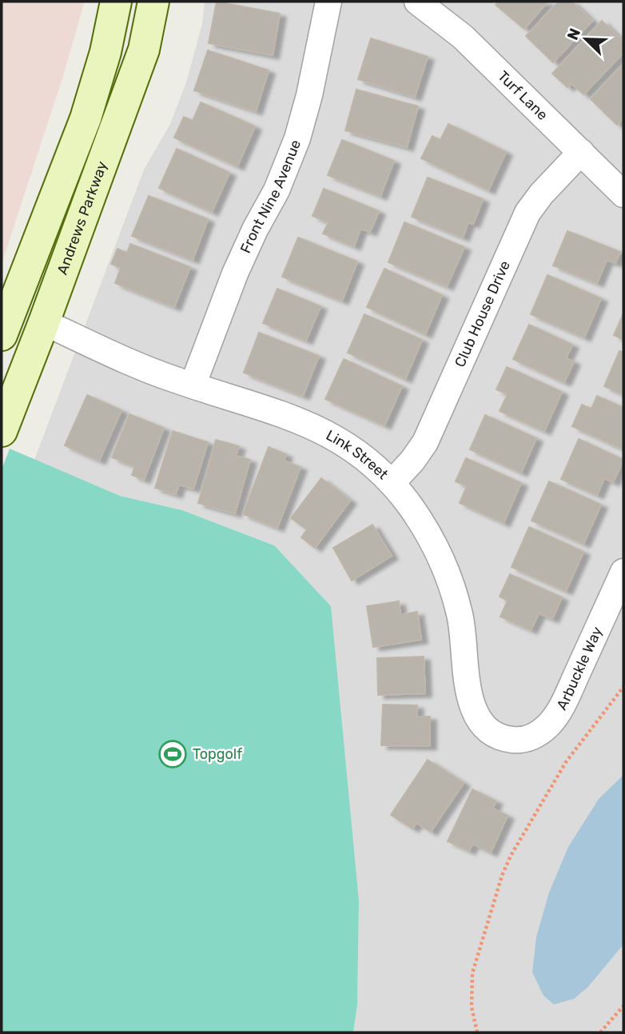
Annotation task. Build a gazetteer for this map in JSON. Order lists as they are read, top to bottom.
{
  "streets": {
    "street": [
      "Turf Lane",
      "Front Nine Avenue",
      "Andrews Parkway",
      "Club House Drive",
      "Link Street",
      "Arbuckle Way"
    ]
  },
  "crossings": [
    ["Turf Lane", "Club House Drive"],
    ["Front Nine Avenue", "Link Street"],
    ["Andrews Parkway", "Link Street"],
    ["Club House Drive", "Link Street"],
    ["Link Street", "Arbuckle Way"]
  ],
  "places": {
    "sports": ["Topgolf"]
  },
  "north": "top left"
}
